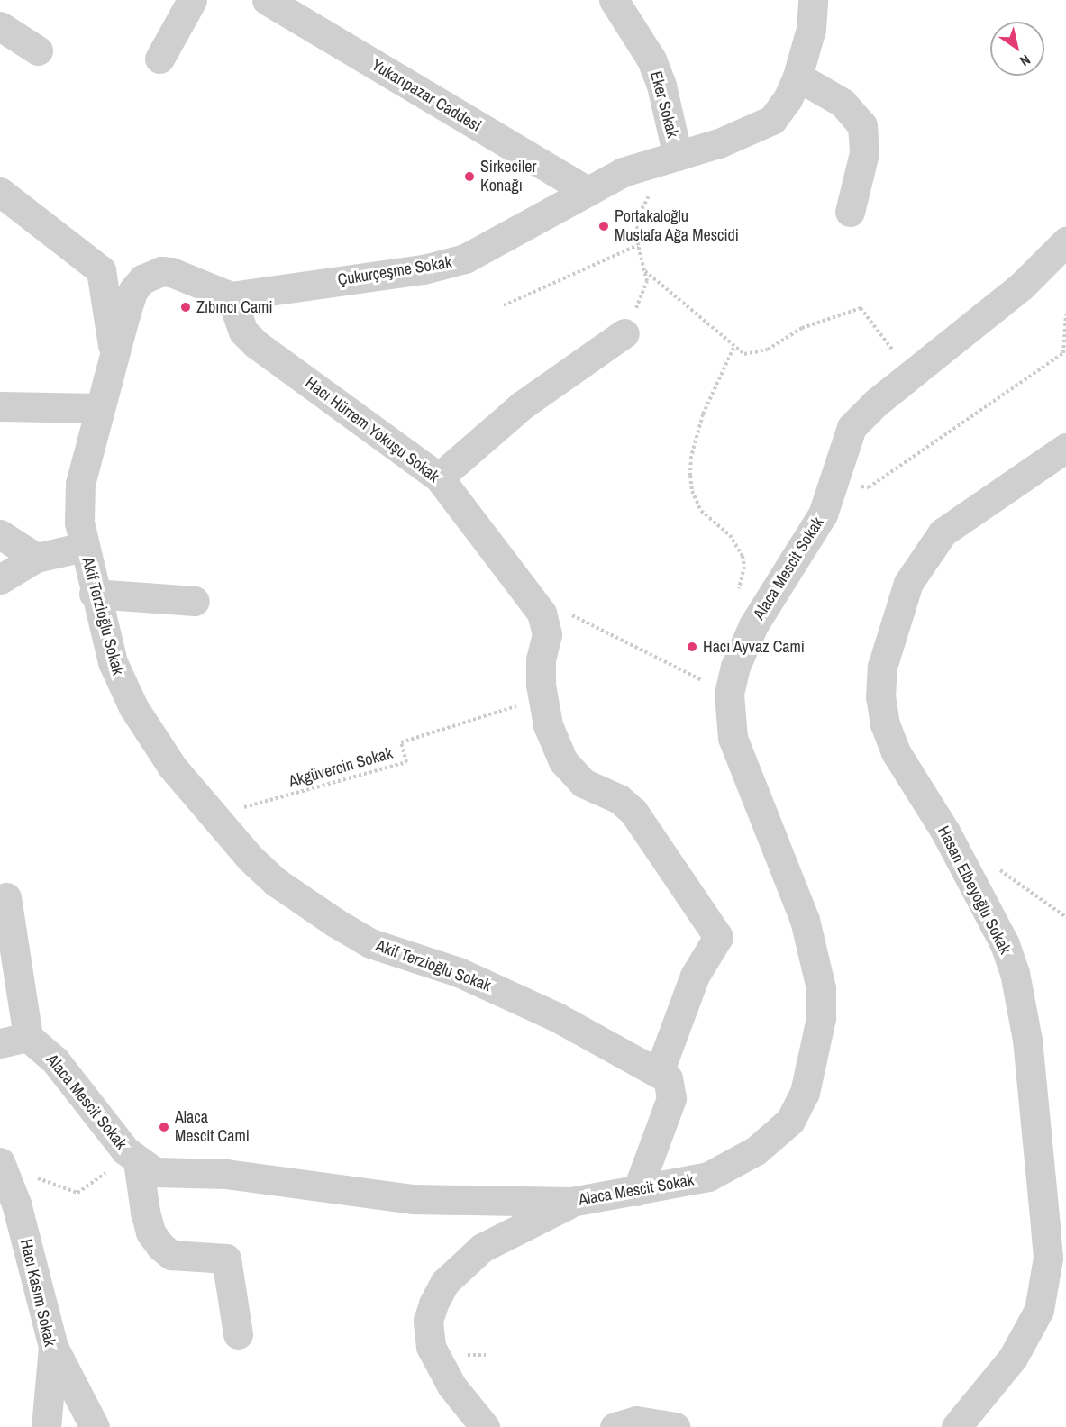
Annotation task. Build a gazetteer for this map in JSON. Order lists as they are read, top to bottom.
{
  "streets": {
    "street": [
      "Yukarıpazar Caddesi",
      "Eker Sokak",
      "Çukurçeşme Sokak",
      "Hacı Hürrem Yokuşu Sokak",
      "Alaca Mescit Sokak",
      "Akif Terzioğlu Sokak",
      "Hasan Elbeyoğlu Sokak",
      "Hacı Kasım Sokak"
    ],
    "path": ["Akgüvercin Sokak"]
  },
  "crossings": [
    ["Yukarıpazar Caddesi", "Çukurçeşme Sokak"],
    ["Eker Sokak", "Çukurçeşme Sokak"],
    ["Çukurçeşme Sokak", "Hacı Hürrem Yokuşu Sokak"],
    ["Hacı Hürrem Yokuşu Sokak", "Akif Terzioğlu Sokak"],
    ["Hacı Hürrem Yokuşu Sokak", "Akgüvercin Sokak"],
    ["Akif Terzioğlu Sokak", "Akgüvercin Sokak"]
  ],
  "places": [
    "Sirkeciler Konağı",
    "Portakaloğlu Mustafa Ağa Mescidi",
    "Zıbıncı Cami",
    "Hacı Ayvaz Cami",
    "Alaca Mescit Cami"
  ],
  "north": "bottom right"
}
